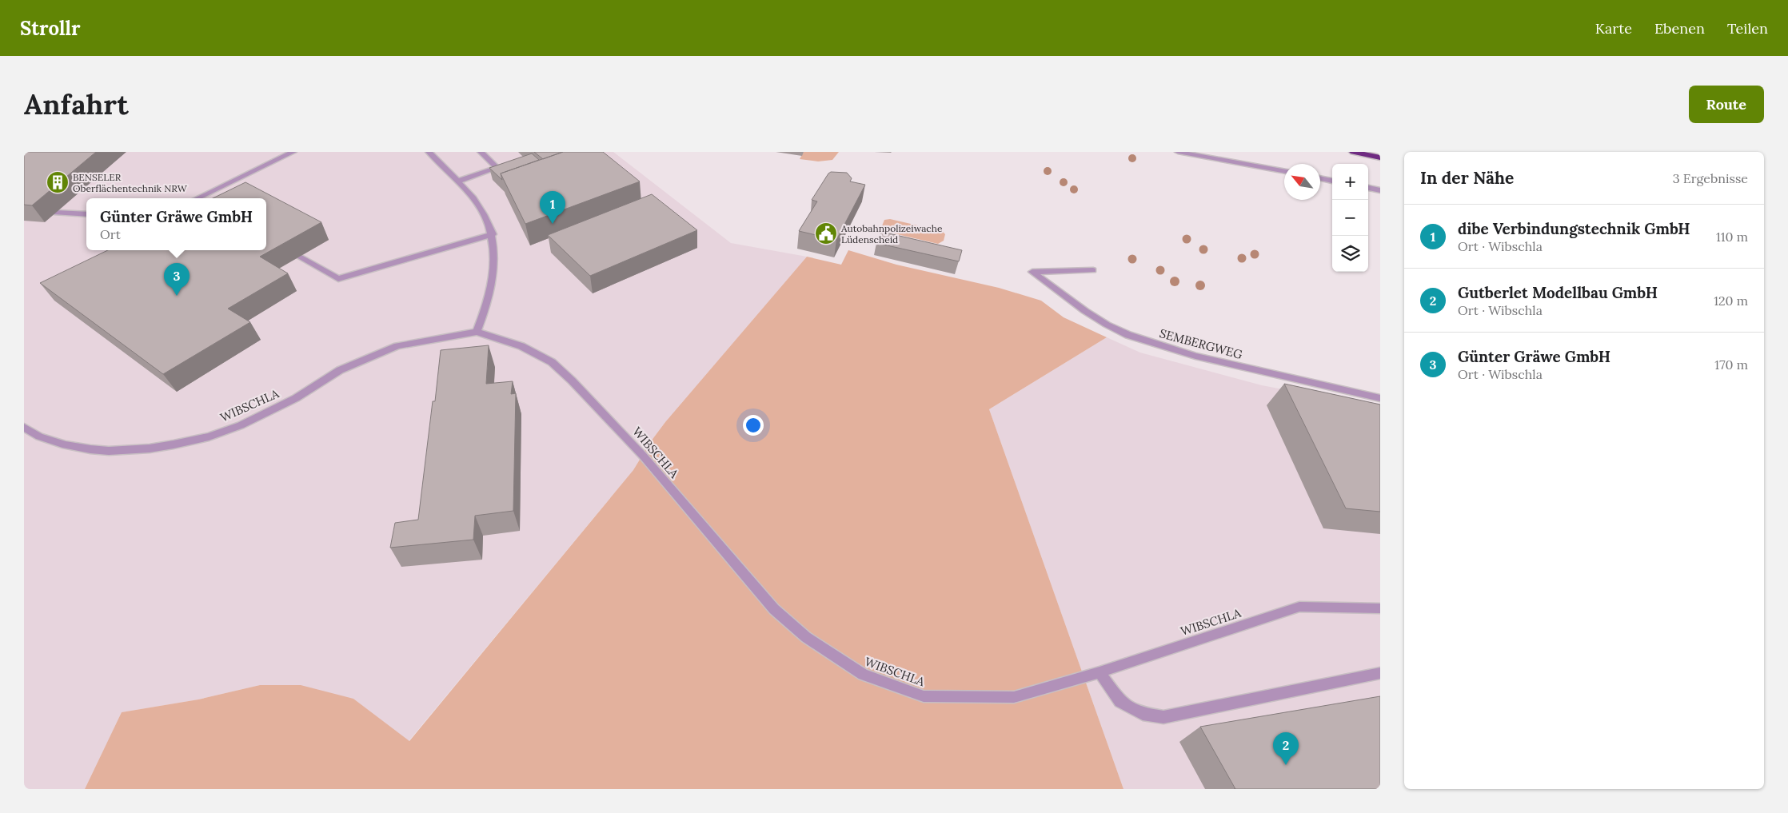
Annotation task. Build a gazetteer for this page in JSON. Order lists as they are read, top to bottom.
{
  "streets": {
    "street": ["SEMBERGWEG", "WIBSCHLA"]
  },
  "places": {
    "building": ["BENSELER Oberflächentechnik NRW"],
    "public building": ["Autobahnpolizeiwache Lüdenscheid"]
  },
  "north": "top left",
  "page": {
    "header": "Strollr",
    "nav": ["Karte", "Ebenen", "Teilen"],
    "buttons": "Route",
    "title": "Anfahrt",
    "heading": ["In der Nähe", "3 Ergebnisse"],
    "map_buttons": ["+", "−"],
    "pins": ["1", "3", "2"],
    "popup": ["Günter Gräwe GmbH", "Ort"],
    "list": [
      {
        "mark": "1",
        "name": "dibe Verbindungstechnik GmbH",
        "note": "Ort · Wibschla",
        "value": "110 m"
      },
      {
        "mark": "2",
        "name": "Gutberlet Modellbau GmbH",
        "note": "Ort · Wibschla",
        "value": "120 m"
      },
      {
        "mark": "3",
        "name": "Günter Gräwe GmbH",
        "note": "Ort · Wibschla",
        "value": "170 m"
      }
    ]
  }
}
